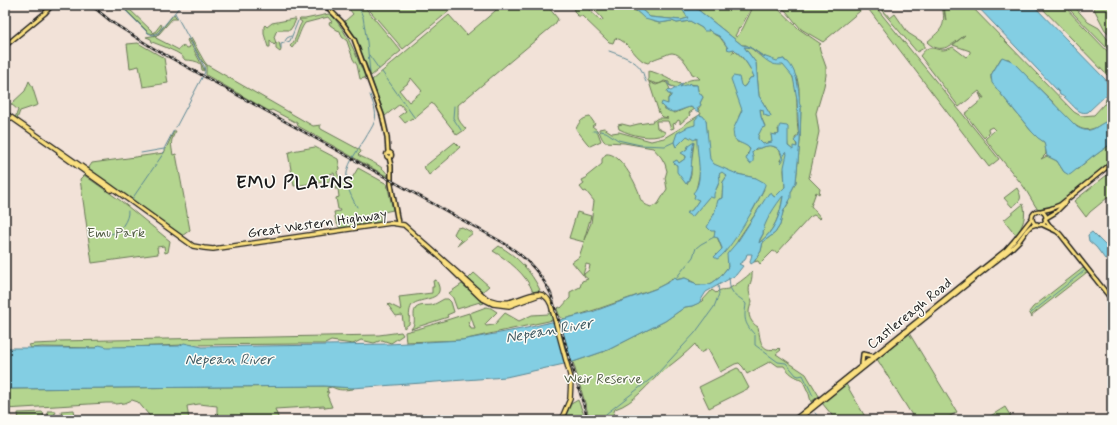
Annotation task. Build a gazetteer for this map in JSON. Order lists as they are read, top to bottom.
{
  "streets": {
    "highway": ["Great Western Highway"],
    "main road": ["Castlereagh Road"]
  },
  "districts": ["EMU PLAINS"],
  "water": ["Nepean River"],
  "parks": ["Emu Park", "Weir Reserve"]
}
